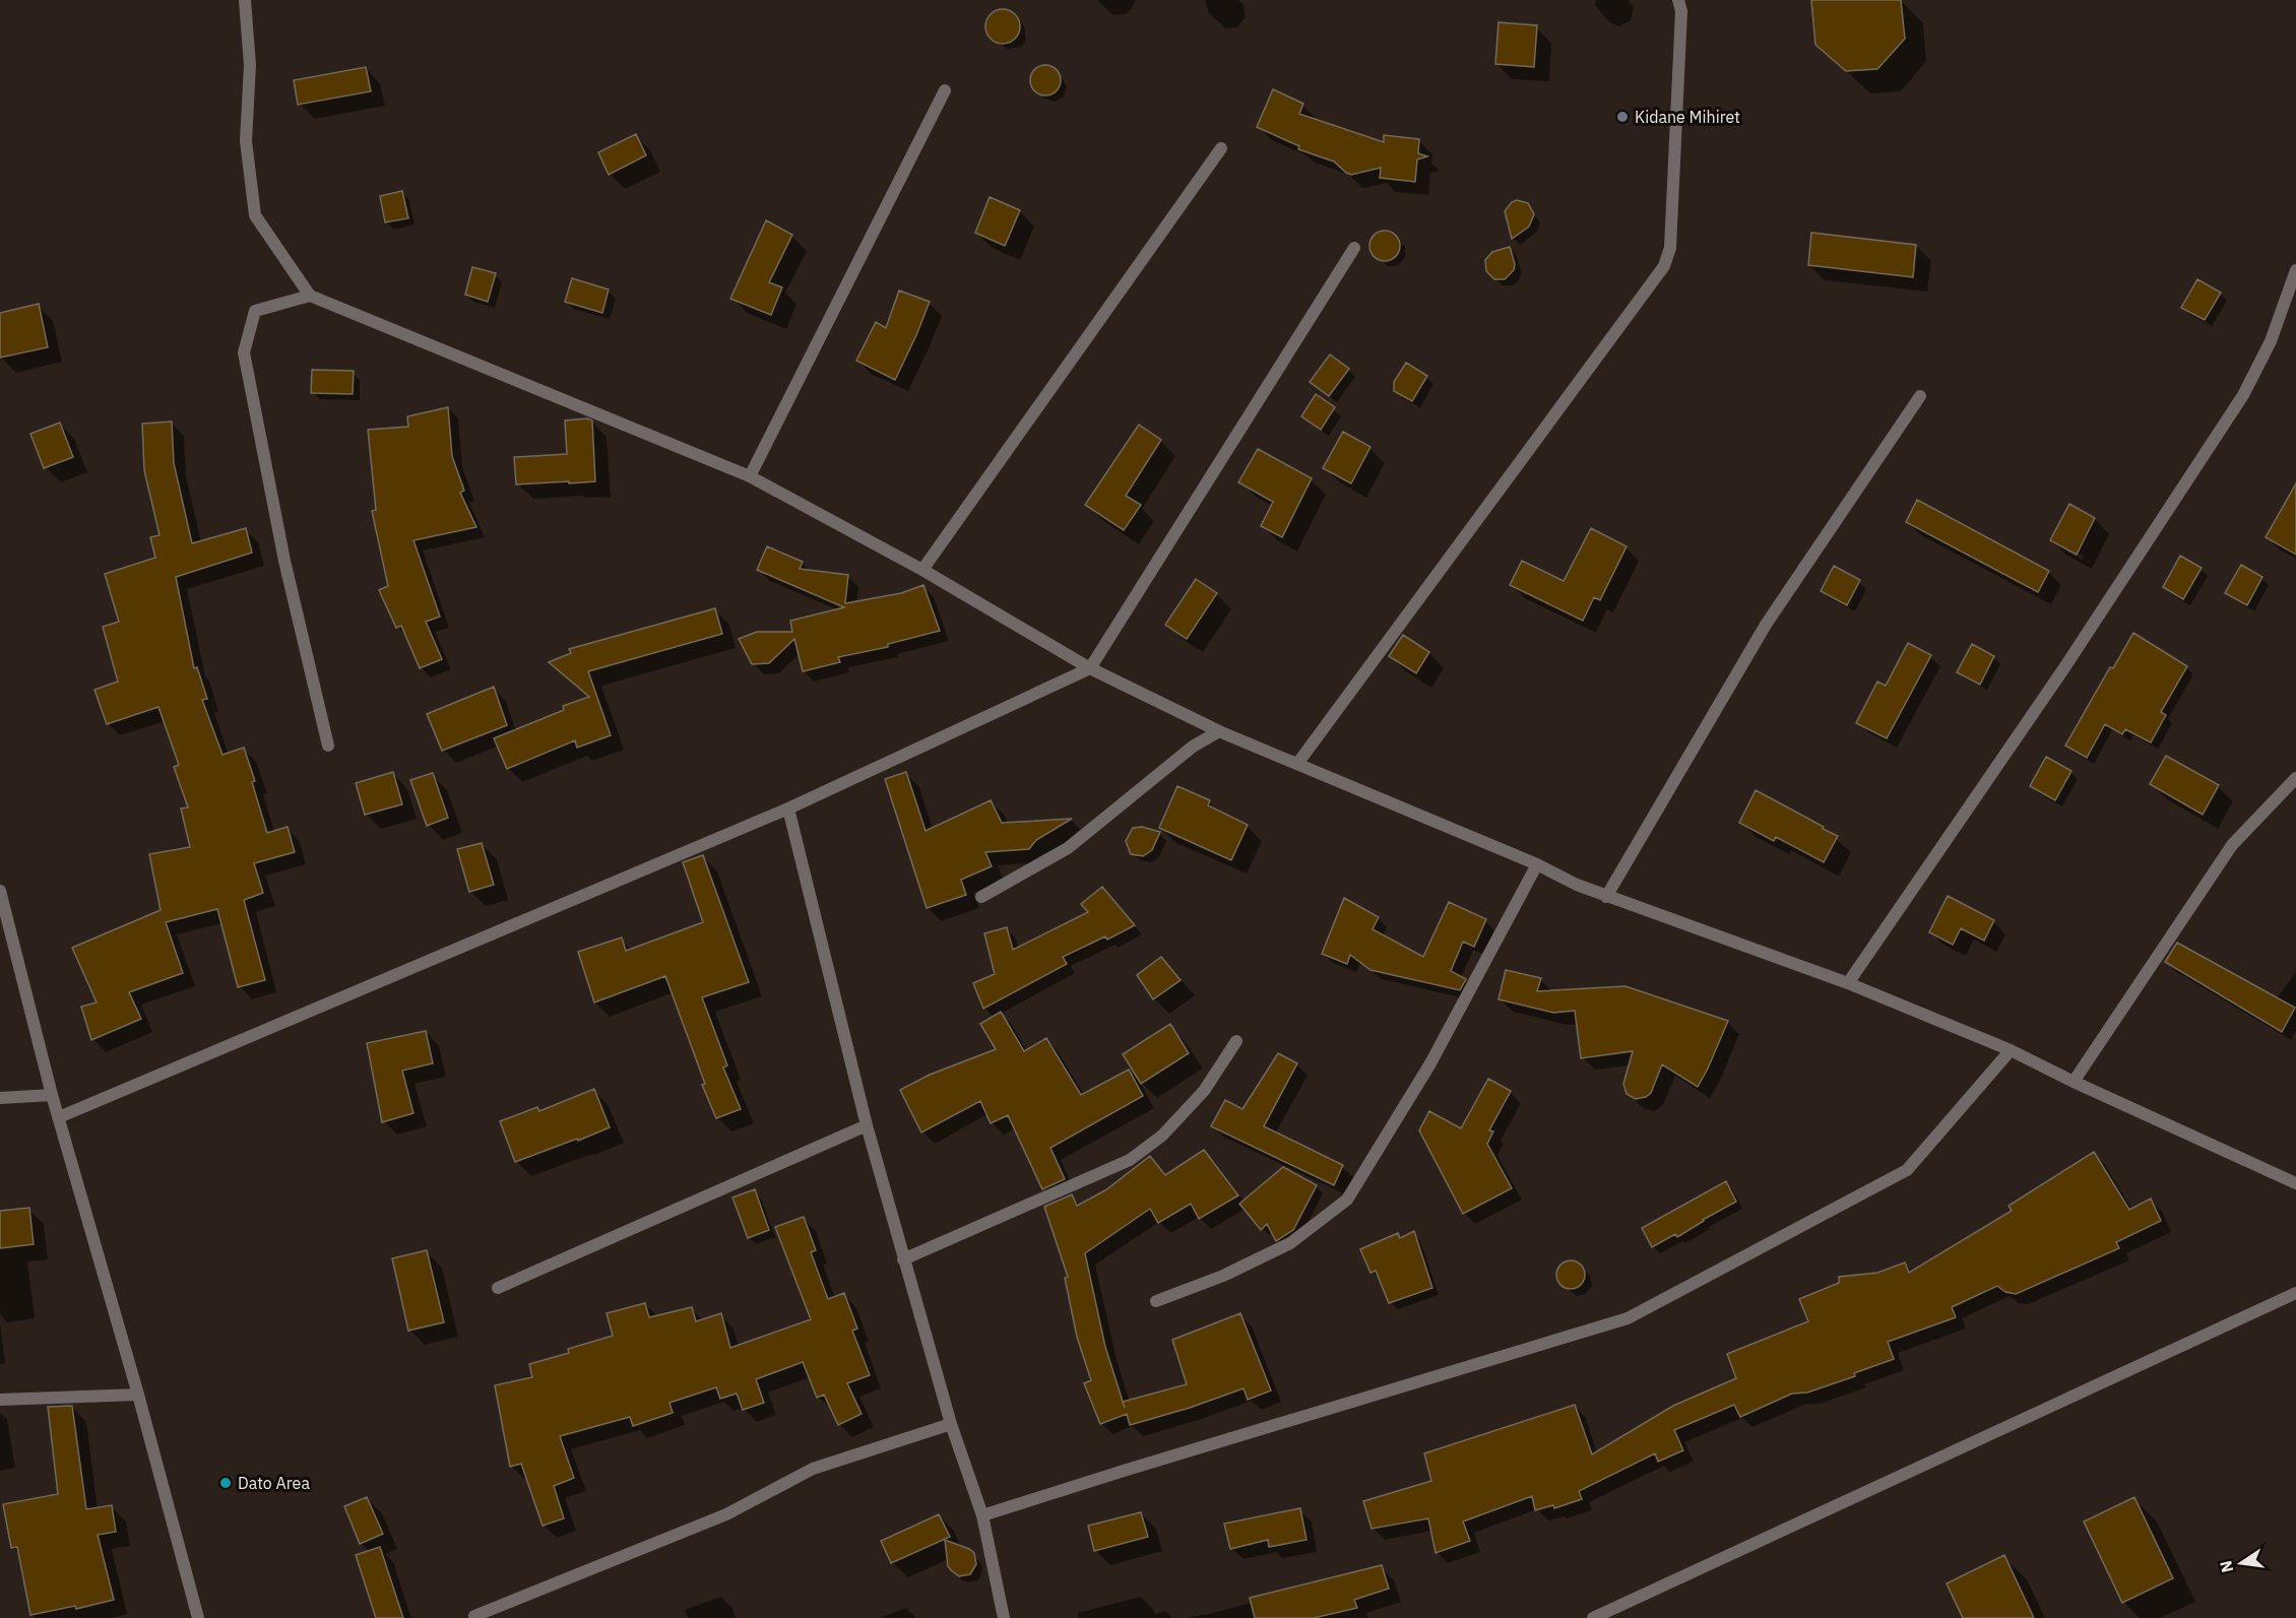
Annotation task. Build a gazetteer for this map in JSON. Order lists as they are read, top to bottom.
{
  "places": ["Kidane Mihiret", "Dato Area"],
  "north": "left"
}
